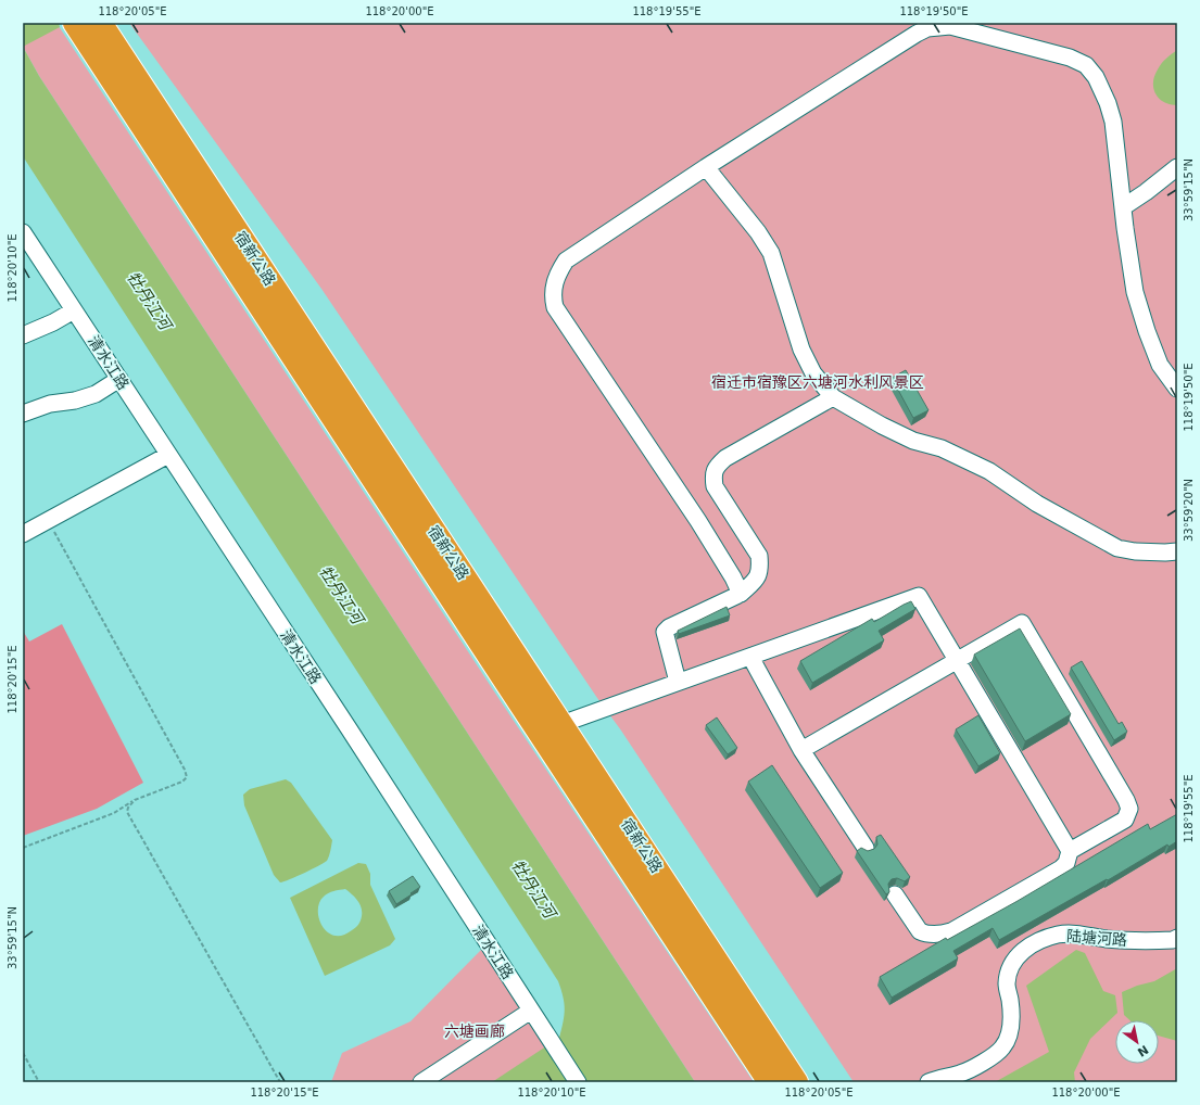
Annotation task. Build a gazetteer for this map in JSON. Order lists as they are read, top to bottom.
{
  "streets": {
    "highway": ["宿新公路"],
    "street": ["清水江路", "陆塘河路"]
  },
  "water": ["牡丹江河"],
  "parks": ["宿迁市宿豫区六塘河水利风景区", "六塘画廊"],
  "north": "bottom right",
  "coordinates": [
    "118°20'05\"E",
    "118°20'00\"E",
    "118°19'55\"E",
    "118°19'50\"E",
    "33°59'15\"N",
    "118°20'10\"E",
    "33°59'20\"N",
    "118°20'15\"E"
  ]
}
